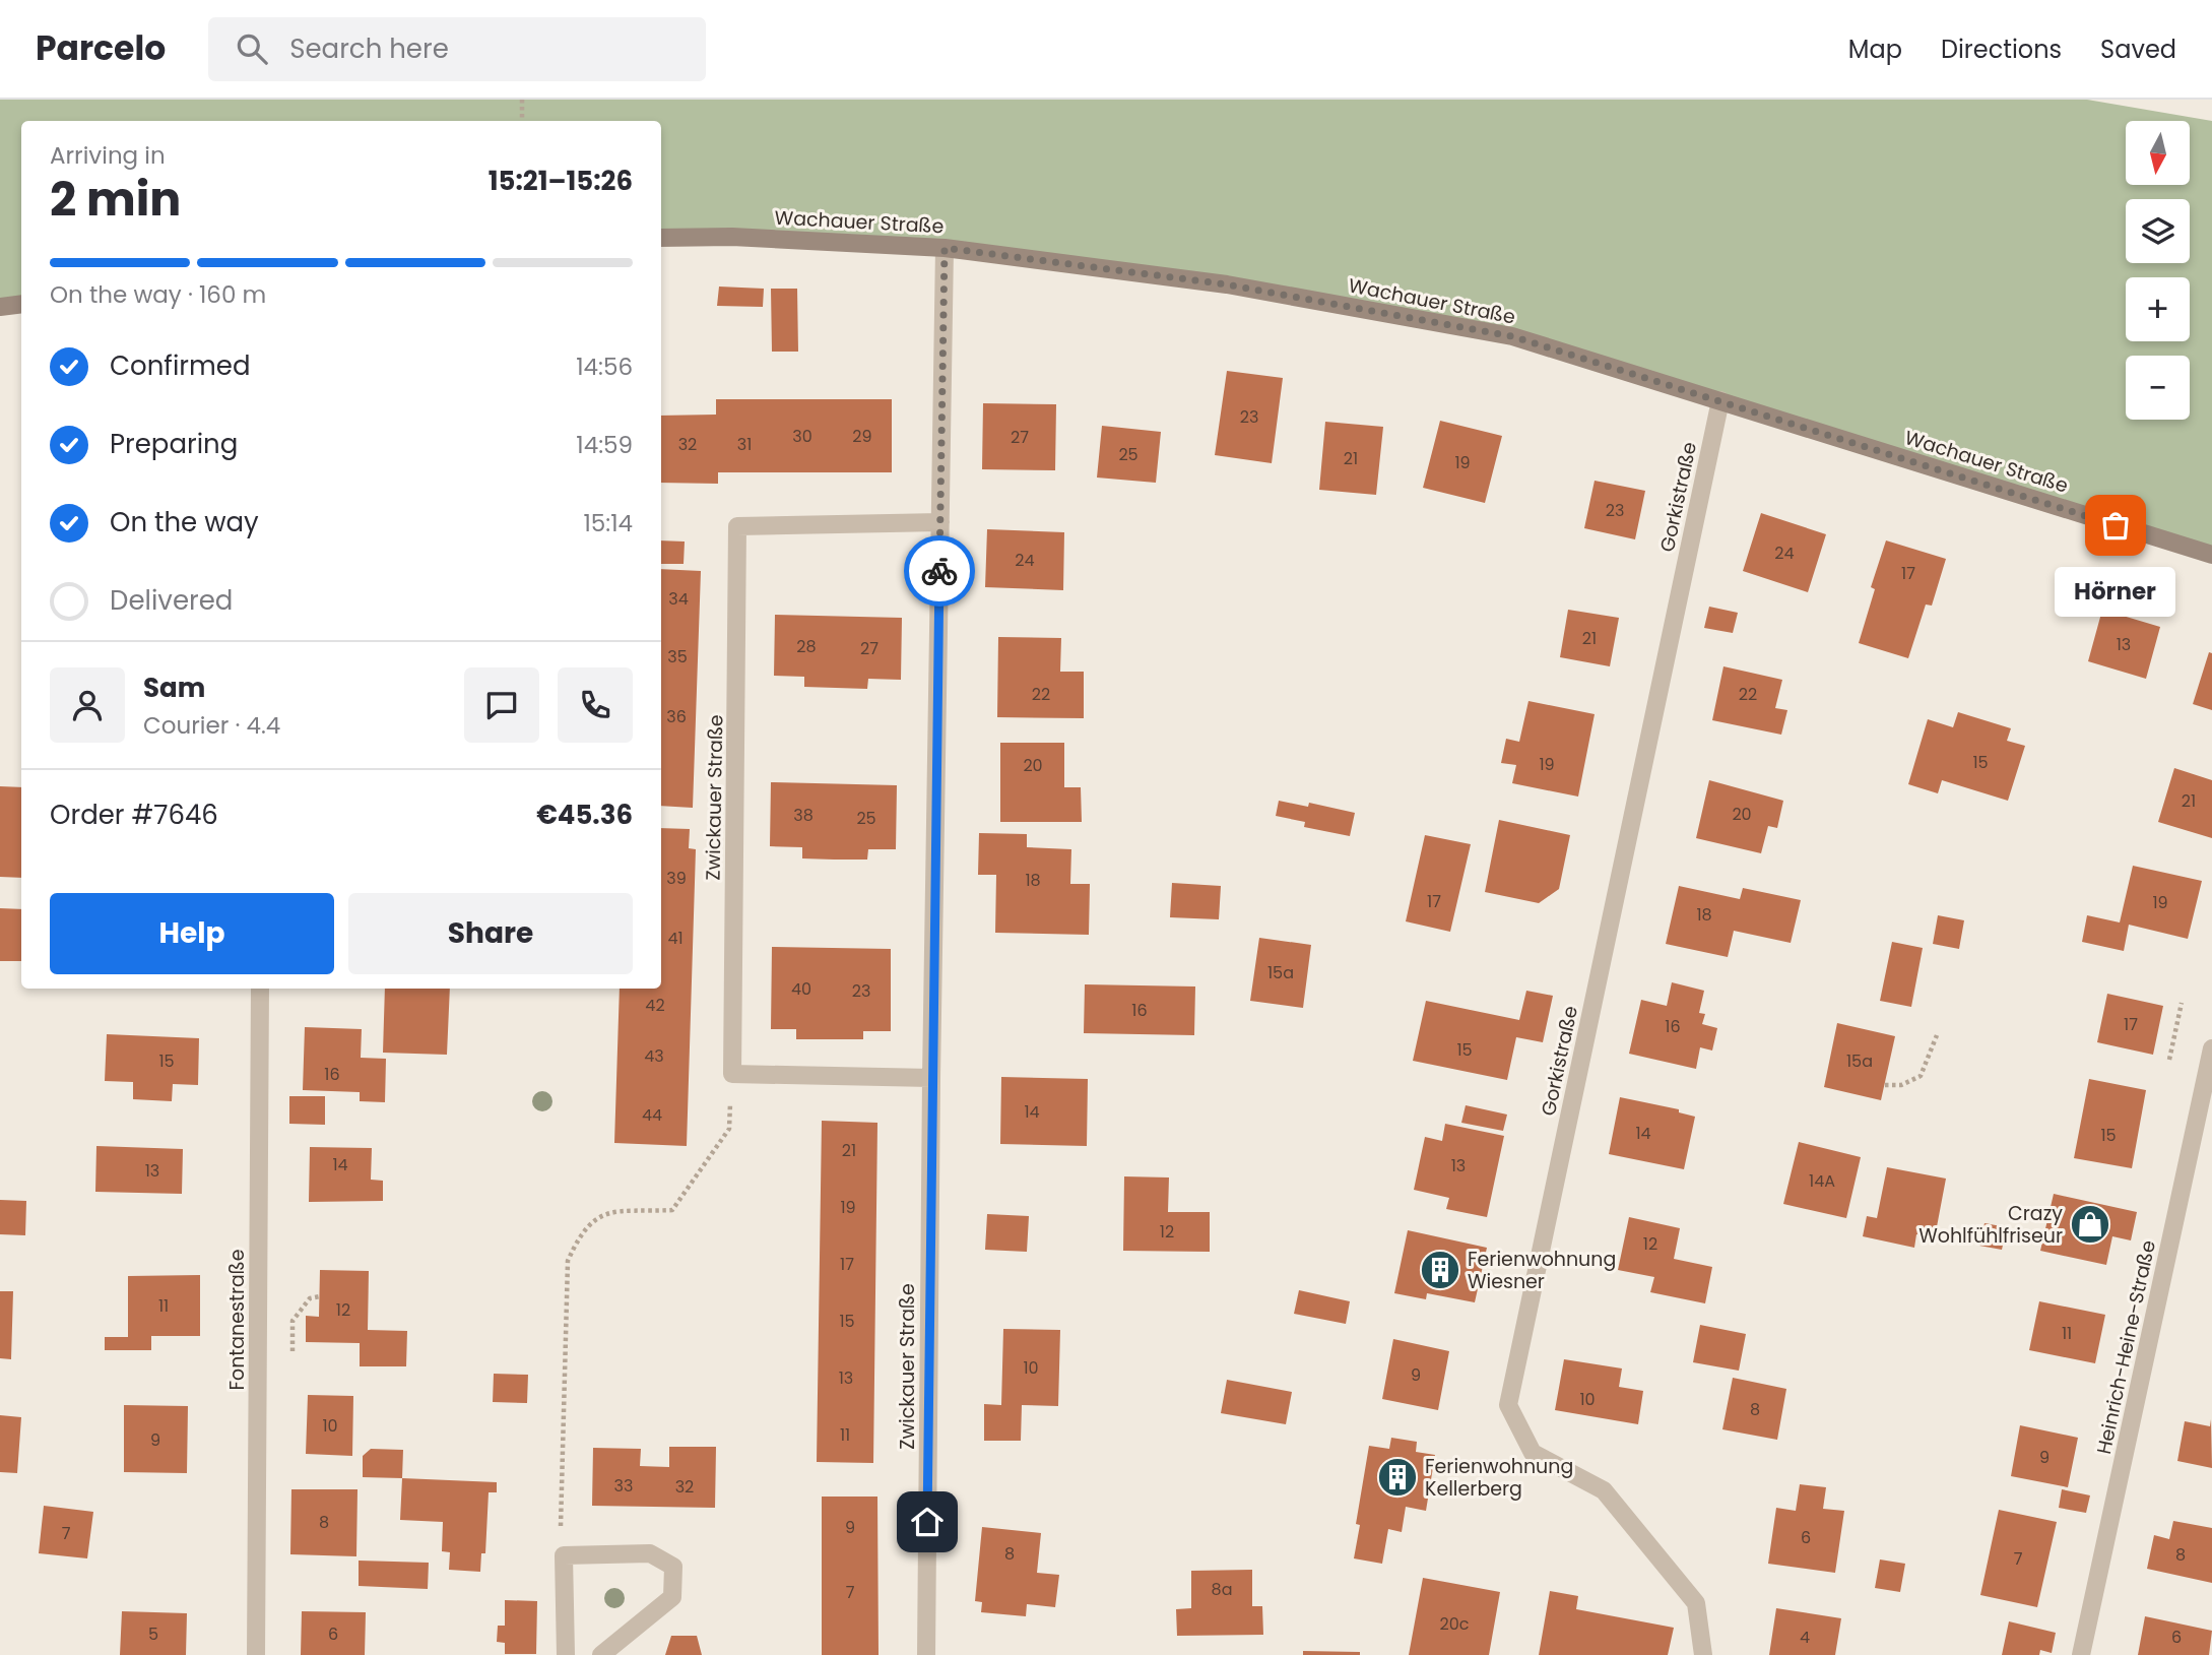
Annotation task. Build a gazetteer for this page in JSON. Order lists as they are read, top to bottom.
{
  "streets": {
    "main road": ["Wachauer Straße"],
    "street": [
      "Gorkistraße",
      "Zwickauer Straße",
      "Fontanestraße",
      "Heinrich-Heine-Straße"
    ]
  },
  "crossings": [
    ["Wachauer Straße", "Gorkistraße"],
    ["Wachauer Straße", "Zwickauer Straße"]
  ],
  "places": {
    "other": ["Hörner"],
    "shop": ["Crazy Wohlfühlfriseur"],
    "building": ["Ferienwohnung Wiesner", "Ferienwohnung Kellerberg"]
  },
  "house_numbers": [
    "23",
    "30",
    "29",
    "27",
    "32",
    "31",
    "25",
    "21",
    "19",
    "23",
    "24",
    "24",
    "17",
    "34",
    "21",
    "13",
    "28",
    "27",
    "35",
    "22",
    "22",
    "36",
    "15",
    "19",
    "20",
    "21",
    "20",
    "38",
    "25",
    "39",
    "18",
    "17",
    "19",
    "18",
    "41",
    "15a",
    "40",
    "23",
    "42",
    "16",
    "17",
    "16",
    "15",
    "43",
    "15",
    "15a",
    "16",
    "14",
    "44",
    "14",
    "15",
    "21",
    "14",
    "13",
    "13",
    "14A",
    "19",
    "12",
    "12",
    "17",
    "11",
    "12",
    "15",
    "11",
    "10",
    "9",
    "13",
    "10",
    "8",
    "10",
    "11",
    "9",
    "9",
    "33",
    "32",
    "8",
    "9",
    "7",
    "6",
    "8",
    "8",
    "7",
    "8a",
    "7",
    "20c",
    "5",
    "6",
    "4",
    "6"
  ],
  "north": "bottom",
  "page": {
    "header": "Parcelo",
    "search": "Search here",
    "nav": ["Map", "Directions", "Saved"],
    "map_buttons": ["+", "−"],
    "heading": ["2 min", "Arriving in", "15:21–15:26"],
    "panel": [
      "Sam",
      "Courier · 4.4",
      "Order #7646",
      "€45.36"
    ],
    "bar": "On the way · 160 m",
    "list": [
      ["Confirmed", "14:56"],
      ["Preparing", "14:59"],
      ["On the way", "15:14"],
      "Delivered"
    ],
    "bubble": "Hörner",
    "buttons": ["Help", "Share"]
  }
}
